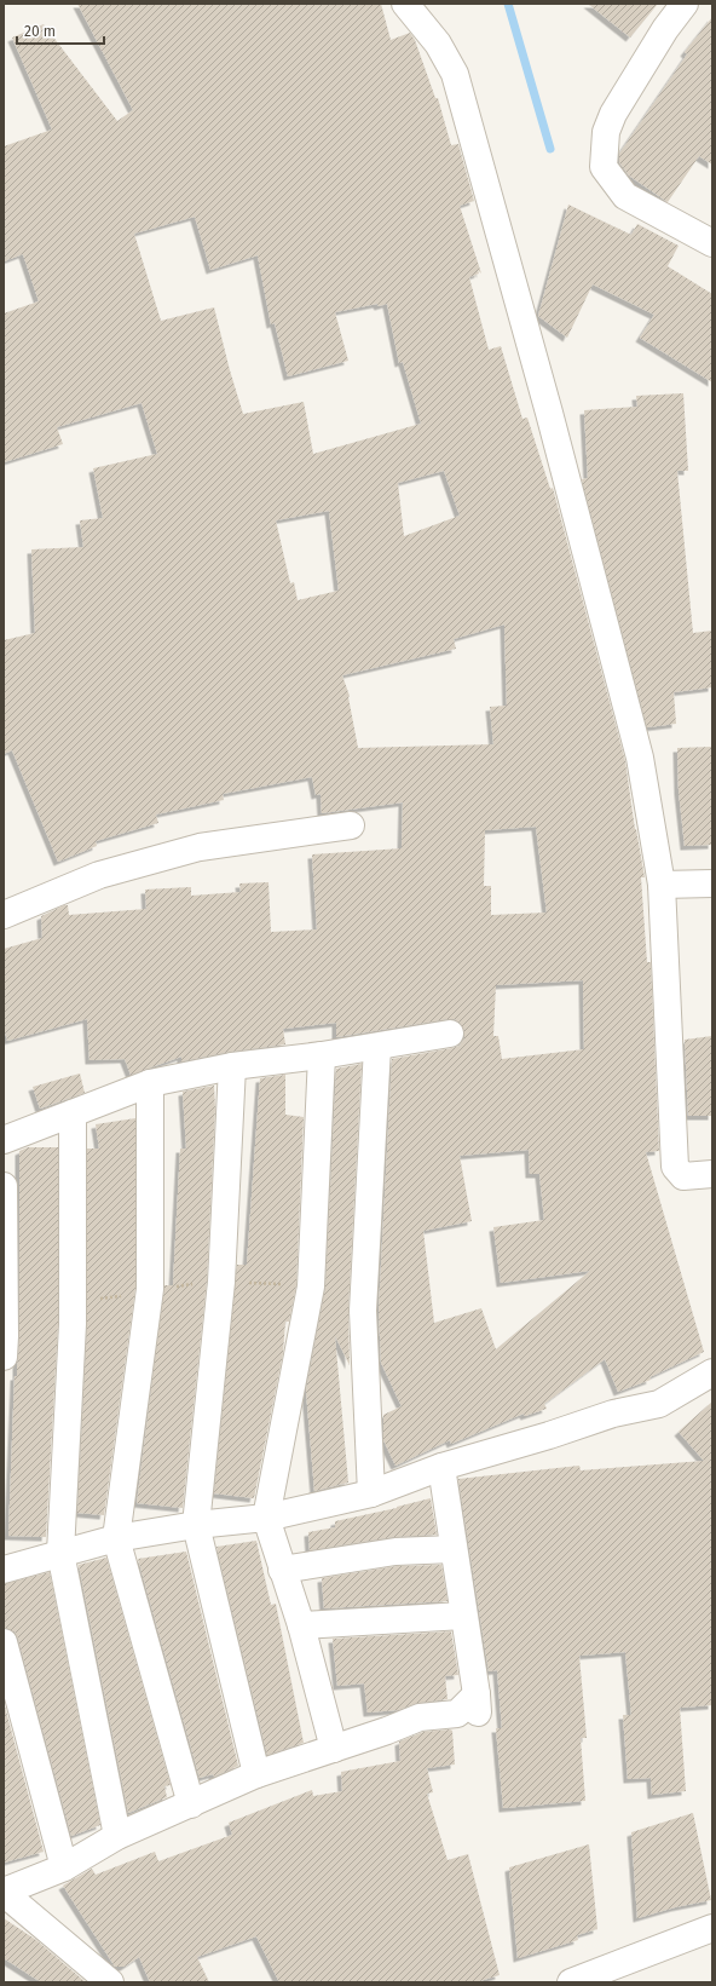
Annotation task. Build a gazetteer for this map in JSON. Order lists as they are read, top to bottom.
{
  "scale_bar": "20 m"
}
